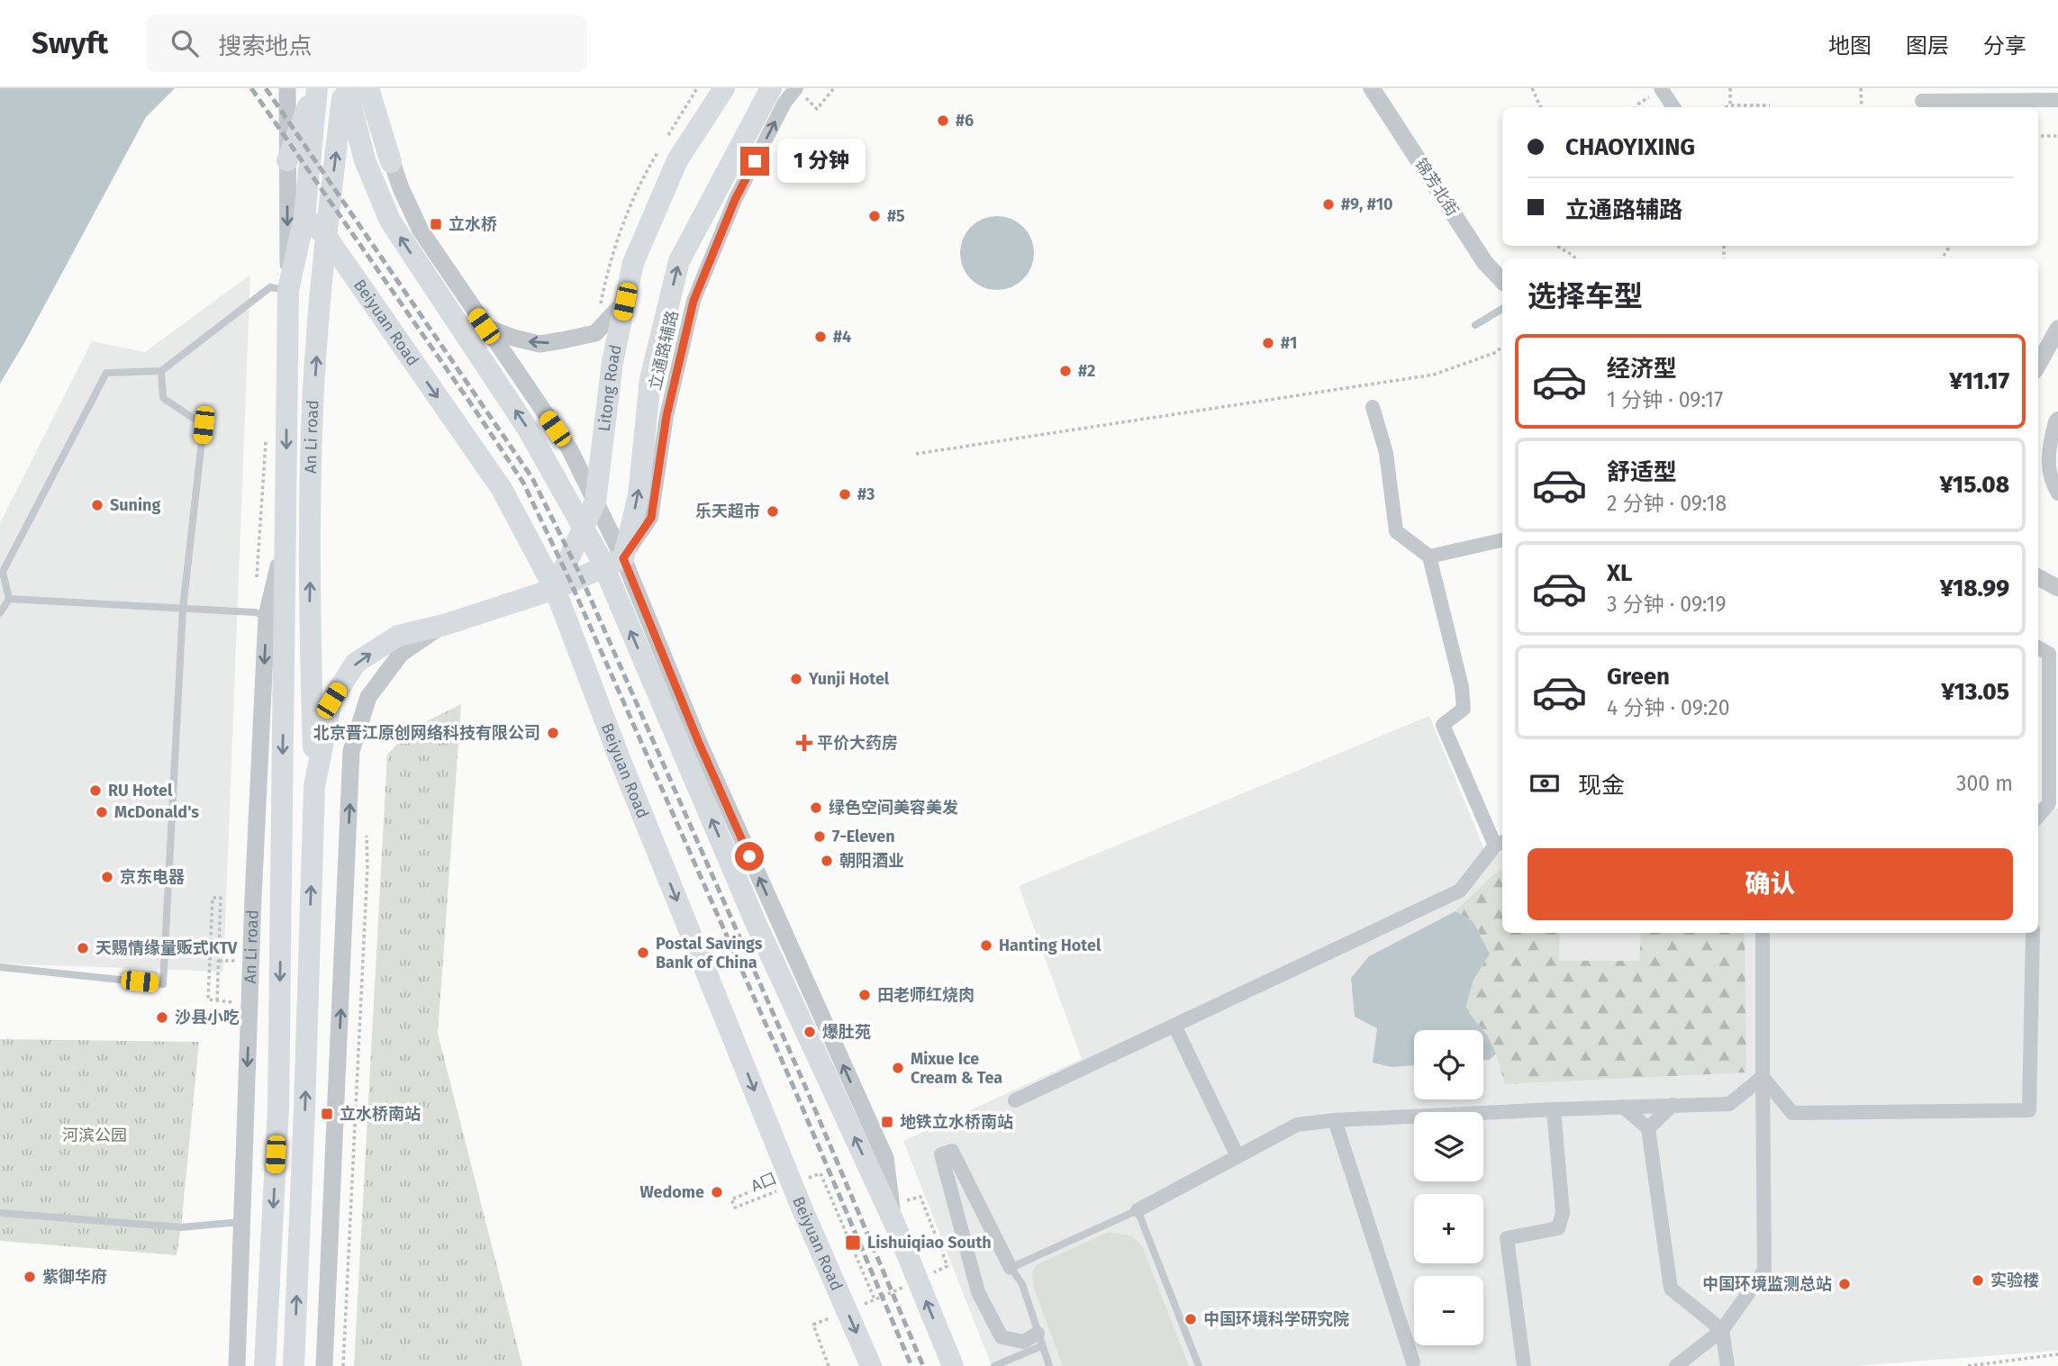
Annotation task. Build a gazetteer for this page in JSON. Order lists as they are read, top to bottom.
{
  "streets": {
    "main road": ["Beiyuan Road", "Litong Road", "An Li road"],
    "street": ["锦芳北街", "立通路辅路"],
    "path": ["A口"]
  },
  "crossings": [
    ["Beiyuan Road", "Litong Road"],
    ["Beiyuan Road", "An Li road"],
    ["立通路辅路", "An Li road"],
    ["Litong Road", "An Li road"]
  ],
  "one_way": ["立通路辅路"],
  "parks": ["河滨公园"],
  "places": {
    "other": [
      "#6",
      "#9, #10",
      "#5",
      "#4",
      "#1",
      "#2",
      "#3",
      "Suning",
      "乐天超市",
      "Yunji Hotel",
      "北京晋江原创网络科技有限公司",
      "RU Hotel",
      "绿色空间美容美发",
      "McDonald's",
      "7-Eleven",
      "朝阳酒业",
      "京东电器",
      "Hanting Hotel",
      "天赐情缘量贩式KTV",
      "Postal Savings Bank of China",
      "田老师红烧肉",
      "沙县小吃",
      "爆肚苑",
      "Mixue Ice Cream & Tea",
      "Wedome",
      "紫御华府",
      "实验楼",
      "中国环境监测总站",
      "中国环境科学研究院"
    ],
    "transit": [
      "立水桥",
      "立水桥南站",
      "地铁立水桥南站",
      "Lishuiqiao South"
    ],
    "health": ["平价大药房"]
  },
  "page": {
    "header": "Swyft",
    "search": "搜索地点",
    "nav": ["地图", "图层", "分享"],
    "banner": ["CHAOYIXING", "立通路辅路"],
    "bubble": "1 分钟",
    "heading": "选择车型",
    "list": [
      {
        "name": "经济型",
        "note": "1 分钟 · 09:17",
        "value": "¥11.17"
      },
      {
        "name": "舒适型",
        "note": "2 分钟 · 09:18",
        "value": "¥15.08"
      },
      {
        "name": "XL",
        "note": "3 分钟 · 09:19",
        "value": "¥18.99"
      },
      {
        "name": "Green",
        "note": "4 分钟 · 09:20",
        "value": "¥13.05"
      }
    ],
    "pay": ["现金", "300 m"],
    "buttons": "确认",
    "map_buttons": ["+", "−"]
  }
}
